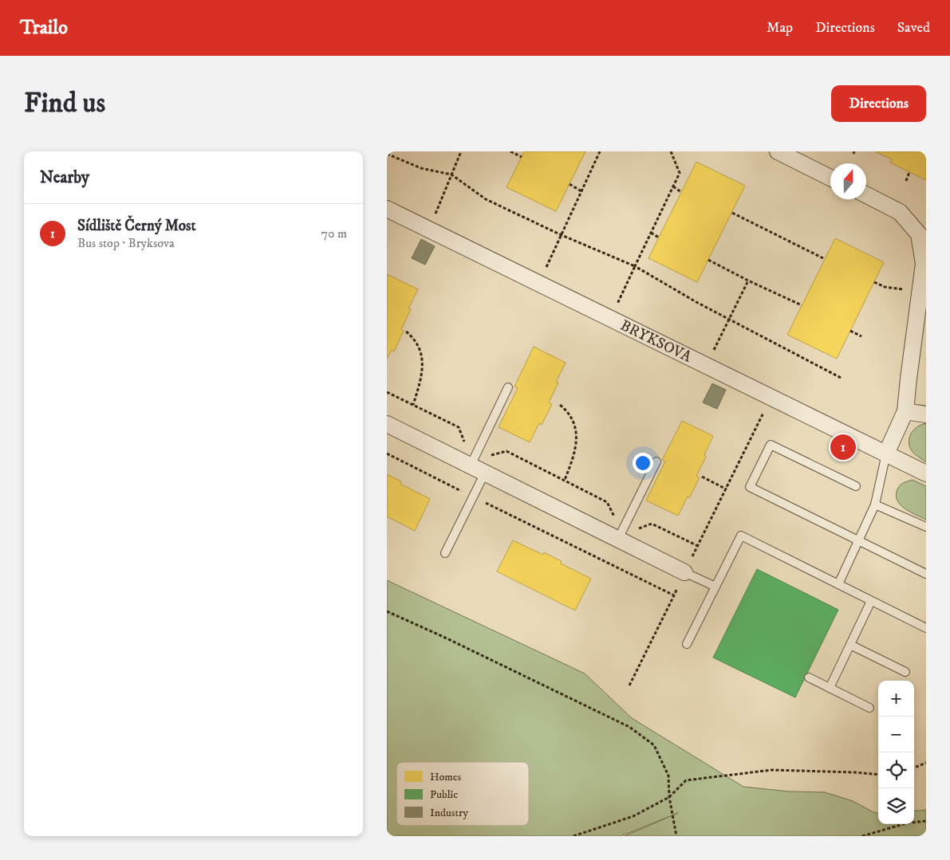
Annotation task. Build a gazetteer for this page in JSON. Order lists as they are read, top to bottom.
{
  "streets": {
    "street": ["BRYKSOVA"]
  },
  "legend": ["Homes", "Public", "Industry"],
  "north": "top",
  "page": {
    "header": "Trailo",
    "nav": ["Map", "Directions", "Saved"],
    "buttons": "Directions",
    "title": "Find us",
    "heading": "Nearby",
    "list": [
      {
        "mark": "1",
        "name": "Sídliště Černý Most",
        "note": "Bus stop · Bryksova",
        "value": "70 m"
      }
    ],
    "pins": "1",
    "map_buttons": ["+", "−"]
  }
}
